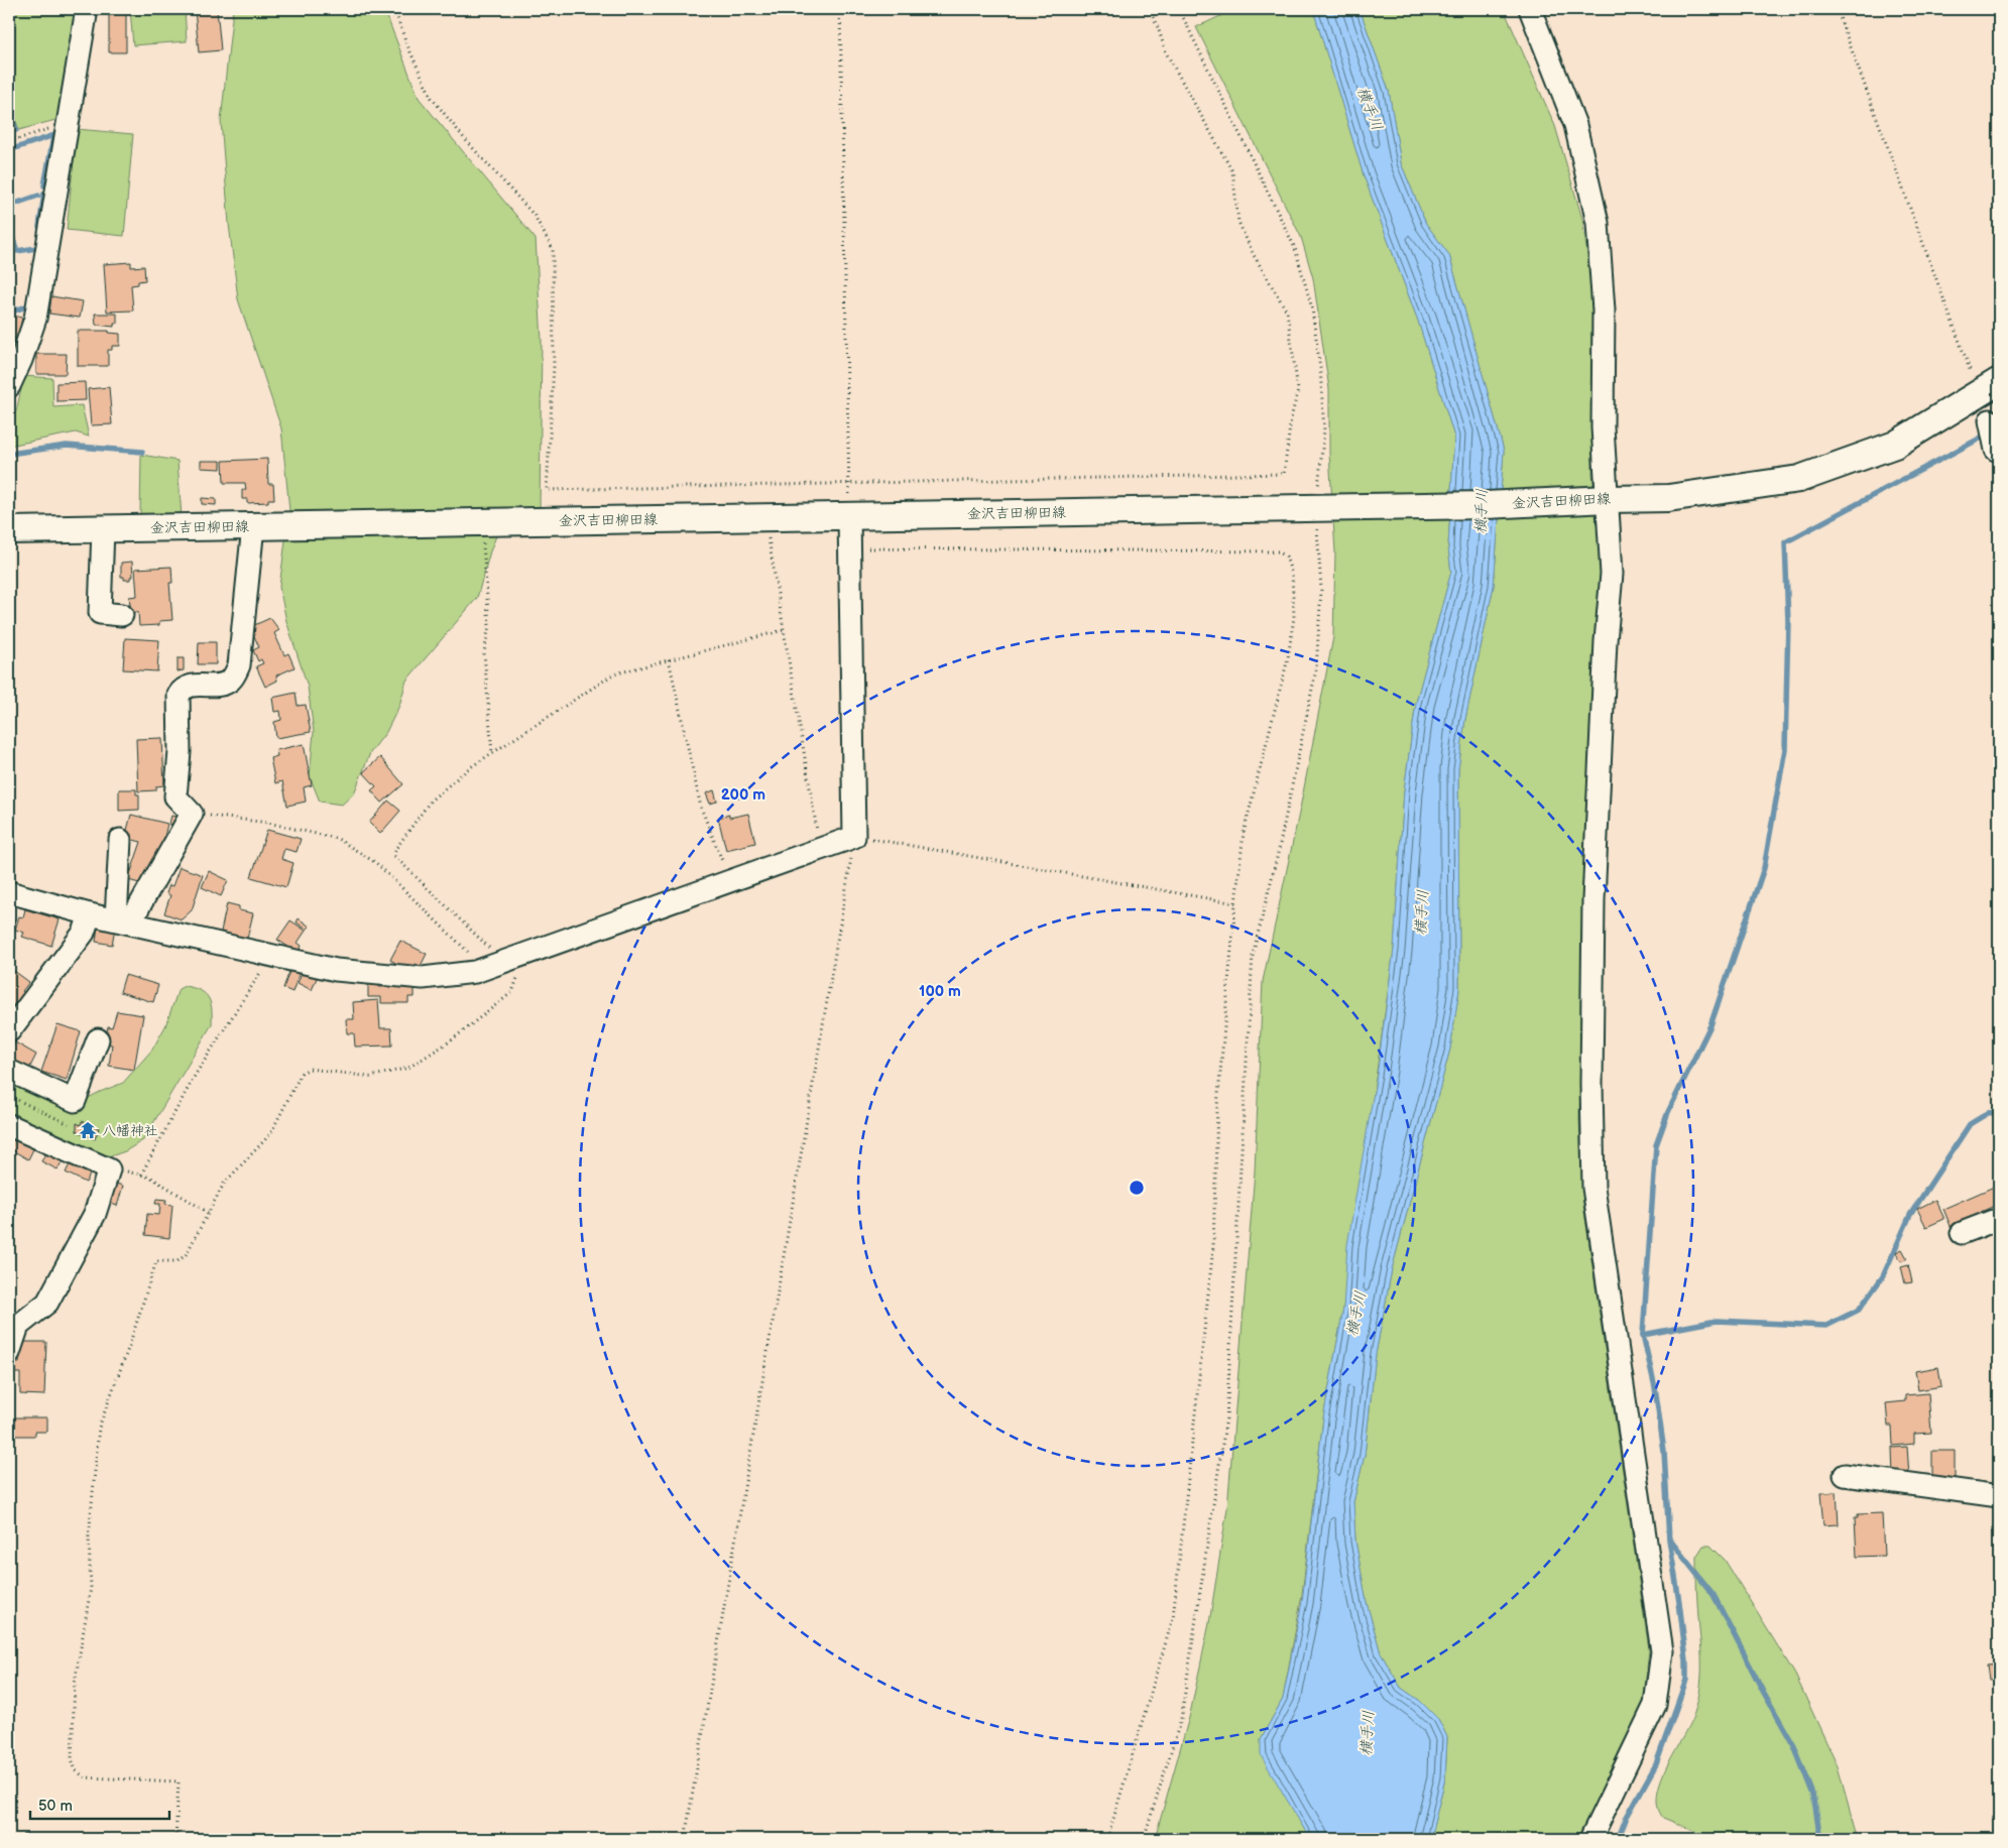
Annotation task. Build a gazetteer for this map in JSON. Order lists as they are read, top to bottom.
{
  "streets": {
    "main road": ["金沢吉田柳田線"]
  },
  "water": ["横手川"],
  "places": {
    "temple": ["八幡神社"]
  },
  "scale_bar": "50 m",
  "rings": ["200 m", "100 m"]
}
